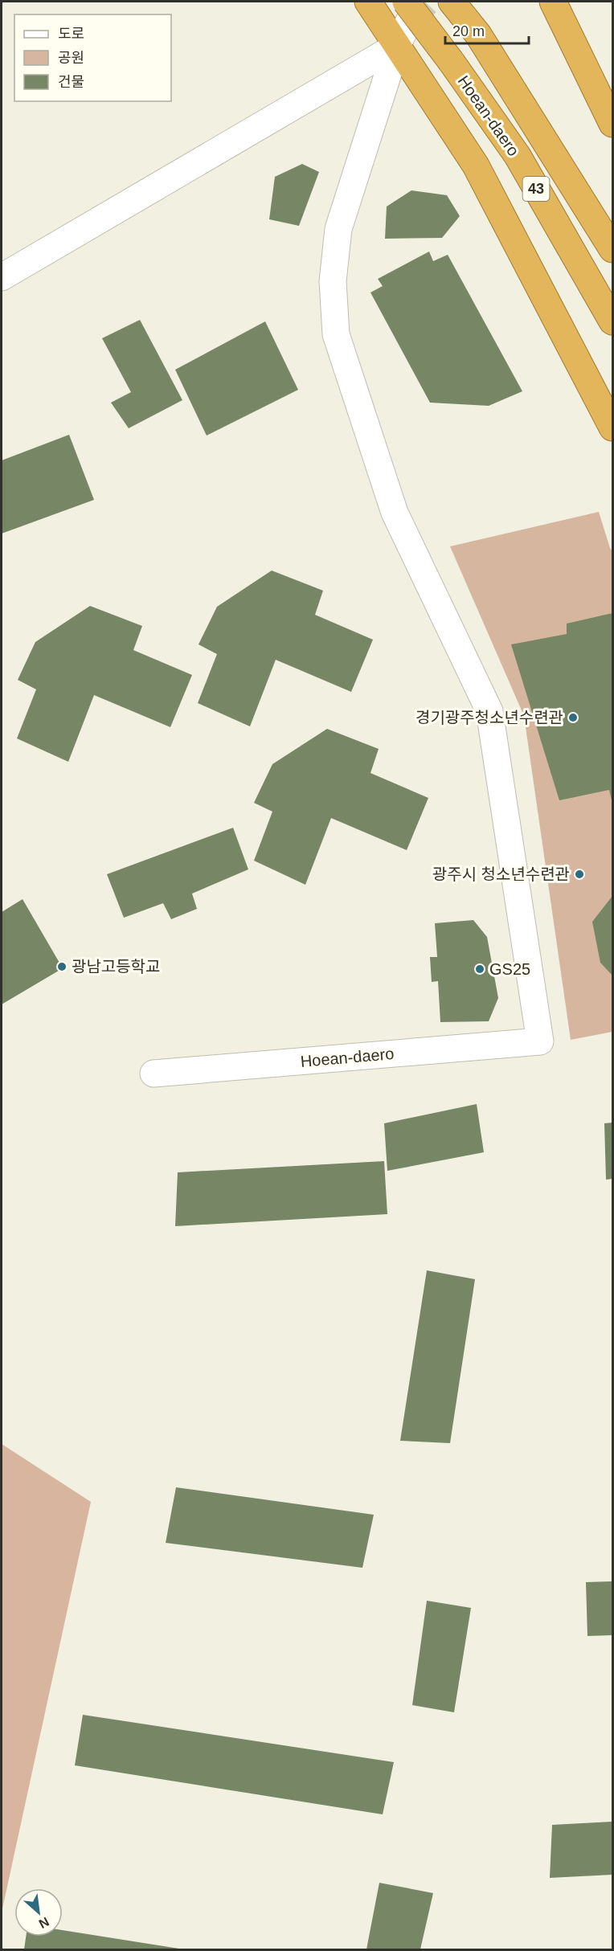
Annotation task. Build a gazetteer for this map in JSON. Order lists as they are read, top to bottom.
{
  "streets": {
    "highway": ["Hoean-daero", "43"]
  },
  "places": [
    "경기광주청소년수련관",
    "광주시 청소년수련관",
    "광남고등학교",
    "GS25"
  ],
  "legend": ["도로", "공원", "건물"],
  "scale_bar": "20 m",
  "north": "bottom right"
}
